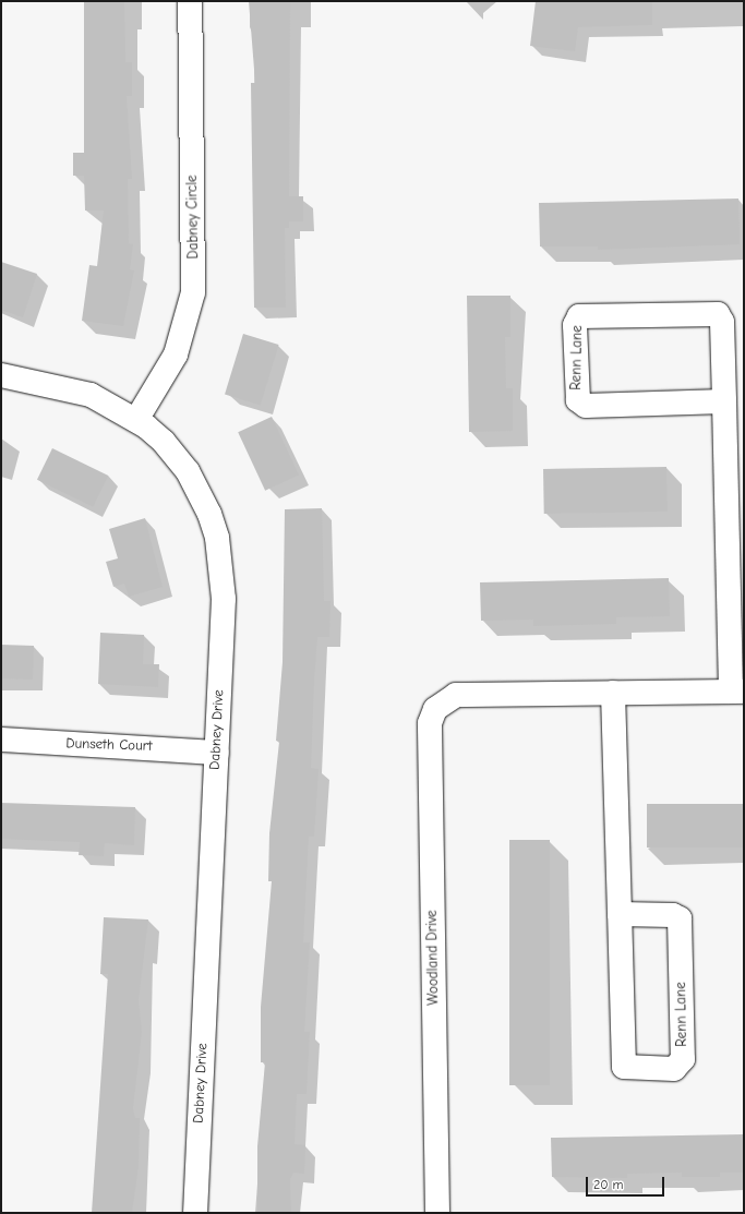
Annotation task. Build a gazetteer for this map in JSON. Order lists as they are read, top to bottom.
{
  "streets": {
    "street": [
      "Dabney Circle",
      "Renn Lane",
      "Dabney Drive",
      "Dunseth Court",
      "Woodland Drive"
    ]
  },
  "crossings": [
    ["Dabney Circle", "Dabney Drive"],
    ["Renn Lane", "Woodland Drive"],
    ["Dabney Drive", "Dunseth Court"]
  ],
  "scale_bar": "20 m"
}
